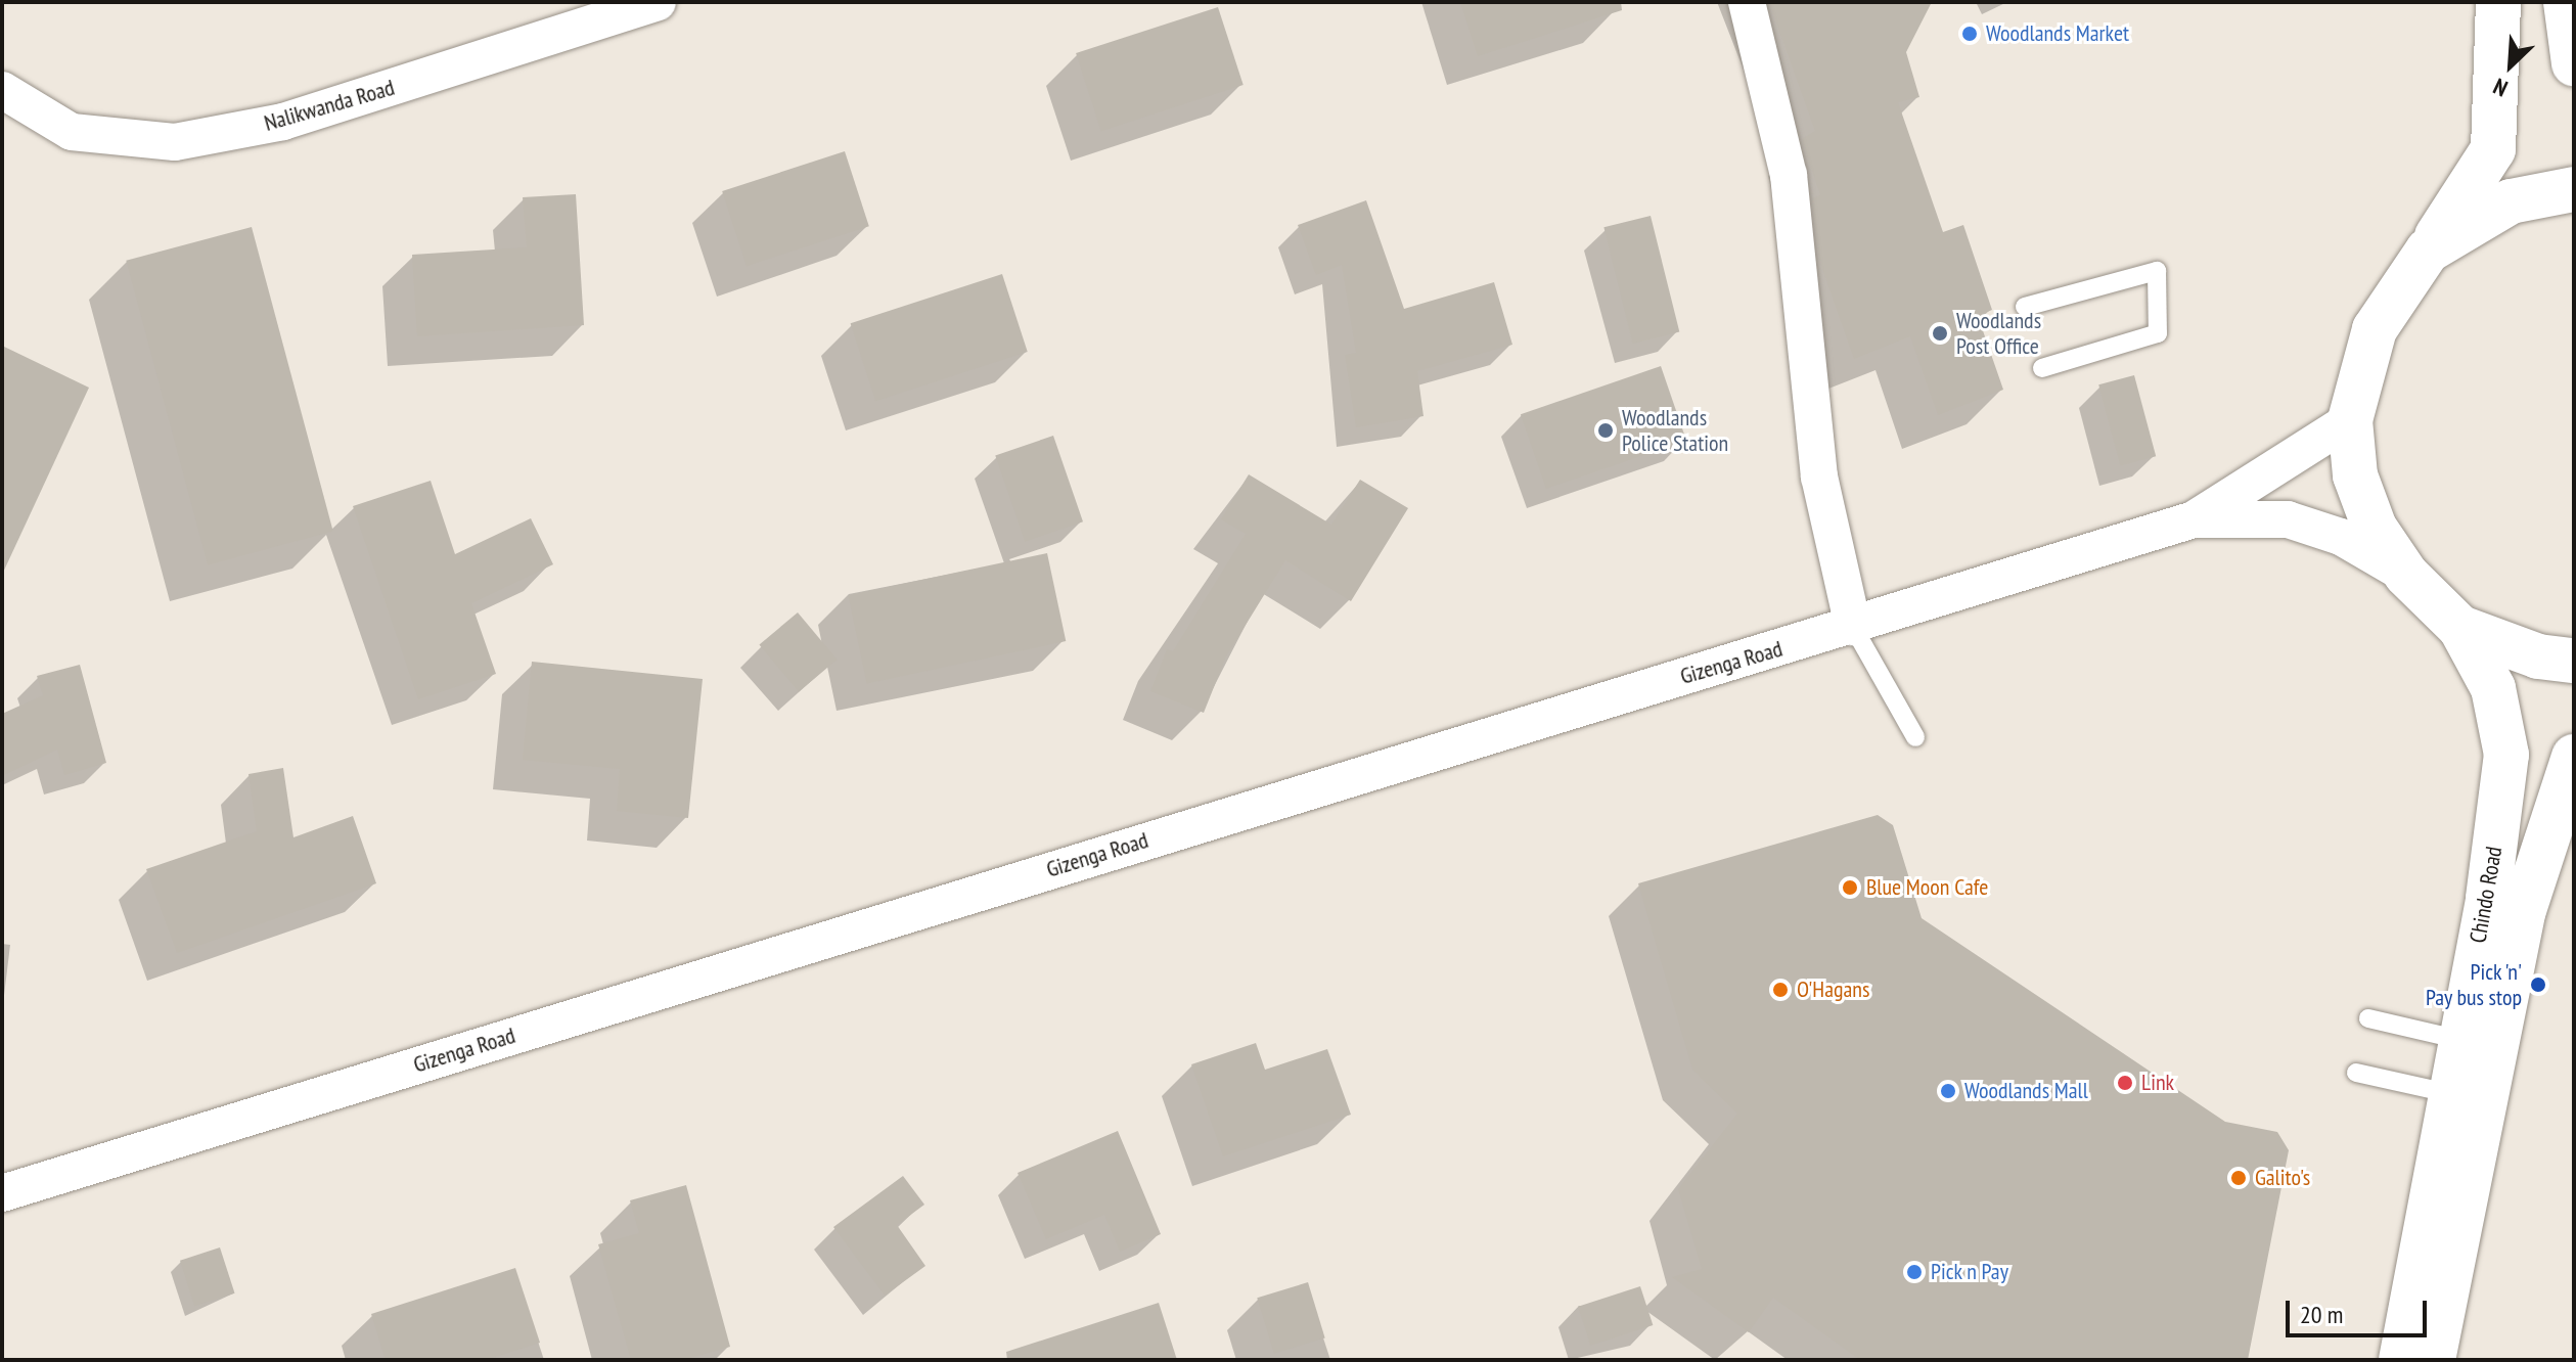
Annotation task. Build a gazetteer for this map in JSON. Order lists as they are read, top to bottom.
{
  "streets": {
    "main road": ["Chindo Road"],
    "street": ["Nalikwanda Road", "Gizenga Road"]
  },
  "places": [
    "Woodlands Market",
    "Woodlands Post Office",
    "Woodlands Police Station",
    "Blue Moon Cafe",
    "Pick 'n' Pay bus stop",
    "O'Hagans",
    "Link",
    "Woodlands Mall",
    "Galito's",
    "Pick n Pay"
  ],
  "scale_bar": "20 m",
  "north": "bottom left"
}
